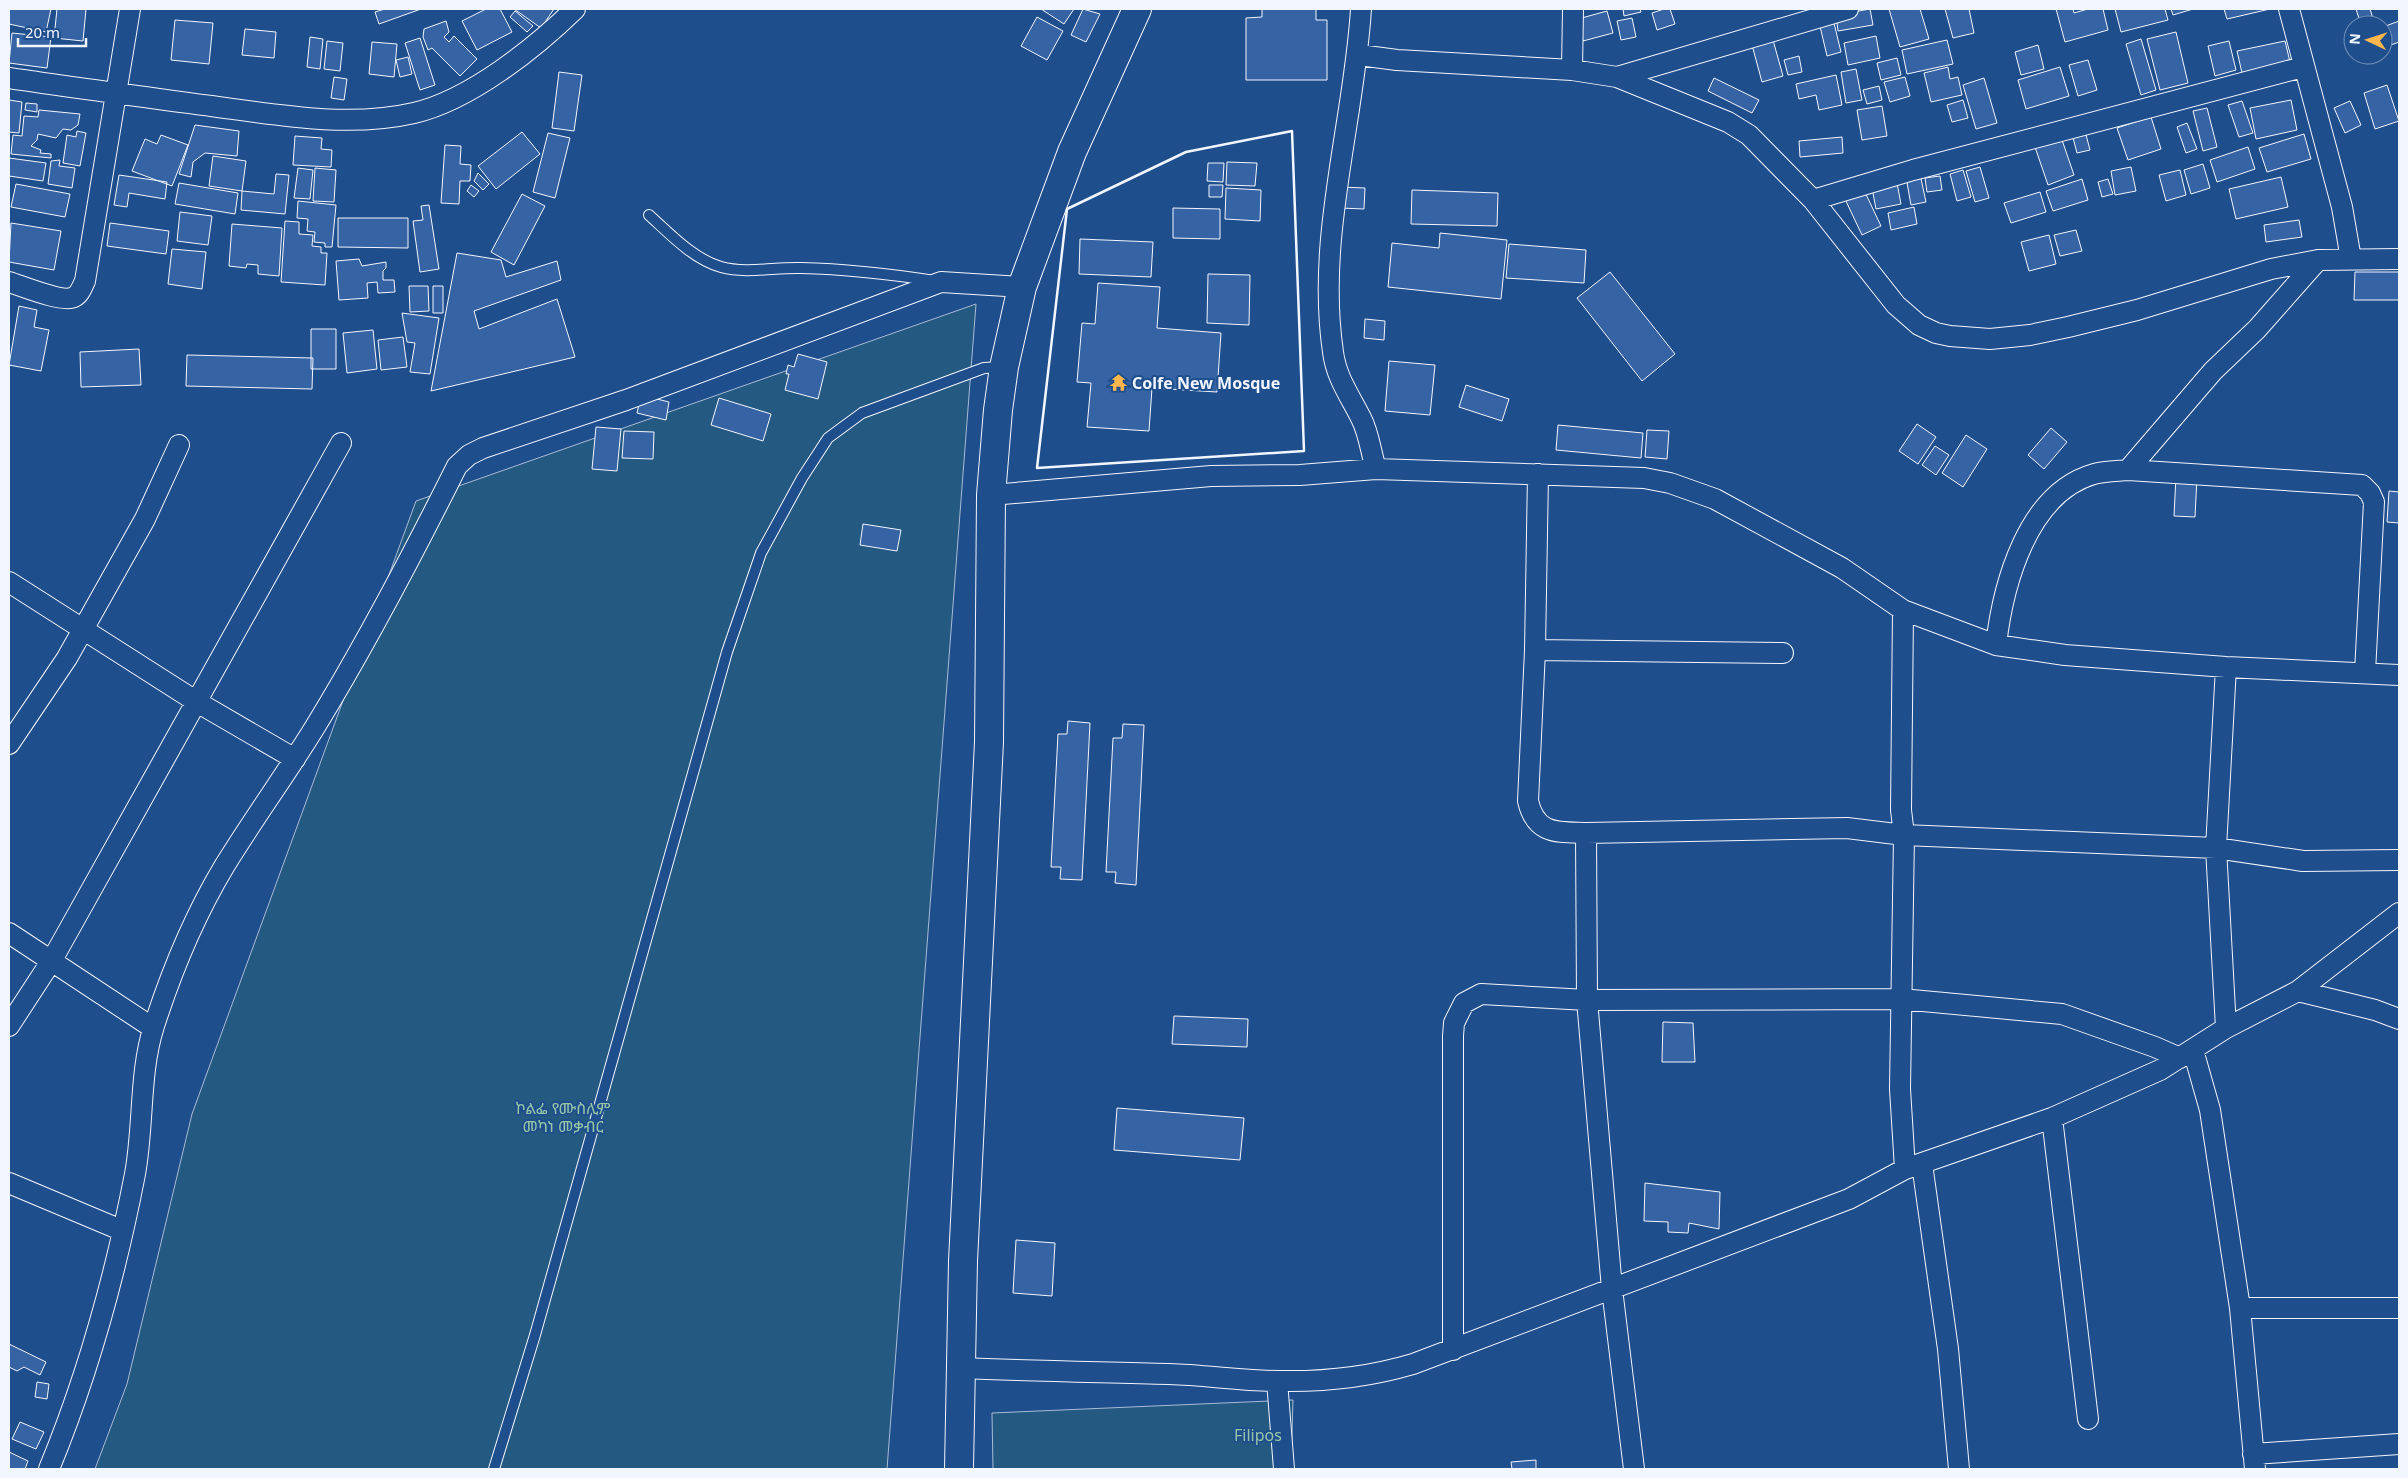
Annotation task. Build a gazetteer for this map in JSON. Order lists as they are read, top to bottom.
{
  "parks": ["ኮልፌ የሙስሊም መካነ መቃብር", "Filipos"],
  "places": {
    "temple": ["Colfe New Mosque"]
  },
  "scale_bar": "20 m",
  "north": "left"
}
